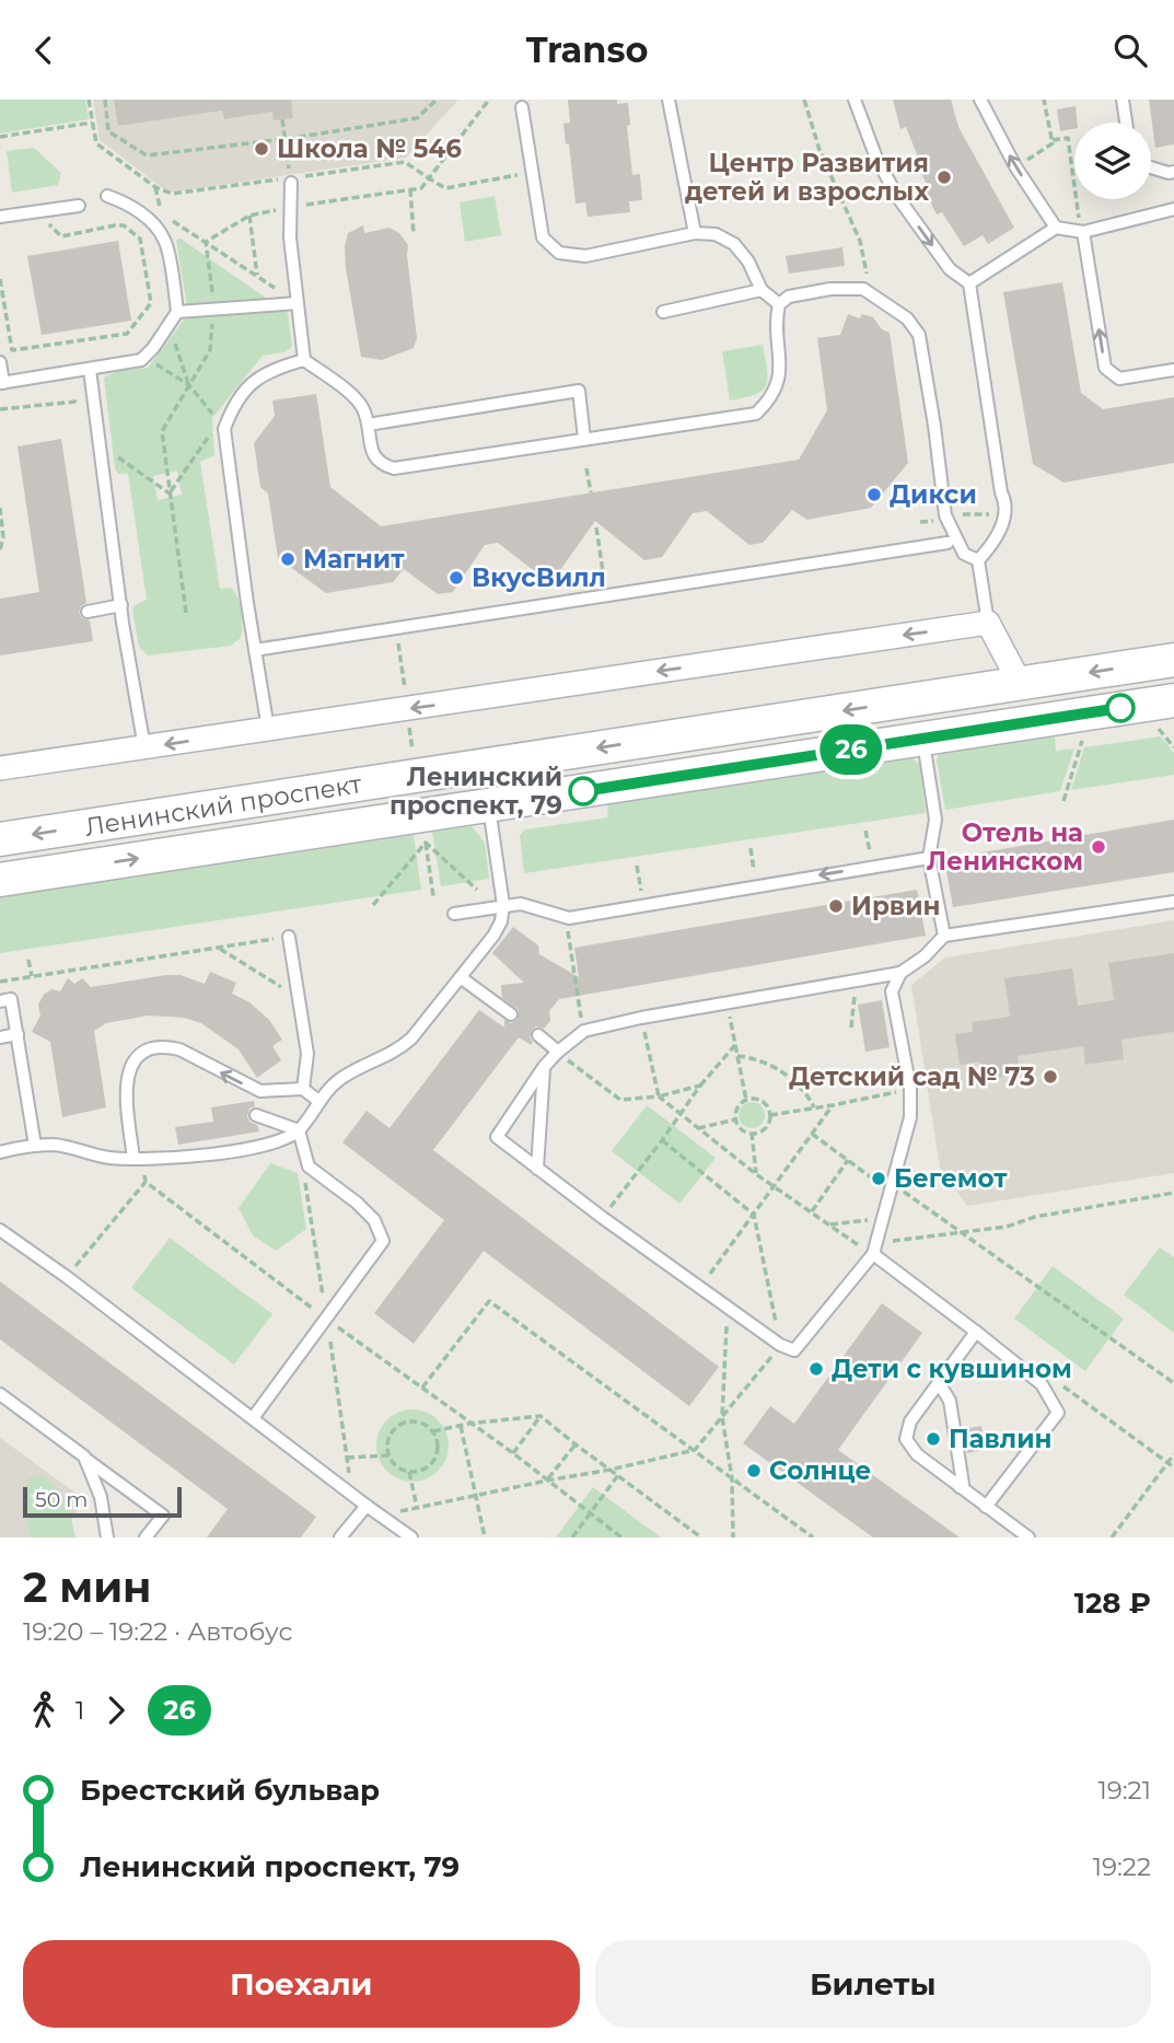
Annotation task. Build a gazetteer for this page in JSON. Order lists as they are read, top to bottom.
{
  "streets": {
    "main road": ["Ленинский проспект"]
  },
  "places": [
    "Школа № 546",
    "Центр Развития детей и взрослых",
    "Дикси",
    "Магнит",
    "ВкусВилл",
    "Ленинский проспект, 79",
    "Отель на Ленинском",
    "Ирвин",
    "Детский сад № 73",
    "Бегемот",
    "Дети с кувшином",
    "Павлин",
    "Солнце"
  ],
  "lines": ["bus line 26"],
  "scale_bar": "50 m",
  "page": {
    "header": "Transo",
    "on_map": "26",
    "scale": "50 m",
    "heading": ["2 мин", "19:20 – 19:22 · Автобус", "128 ₽"],
    "legs": ["1", "26"],
    "list": [
      {
        "name": "Брестский бульвар",
        "value": "19:21"
      },
      {
        "name": "Ленинский проспект, 79",
        "value": "19:22"
      }
    ],
    "buttons": ["Поехали", "Билеты"]
  }
}
